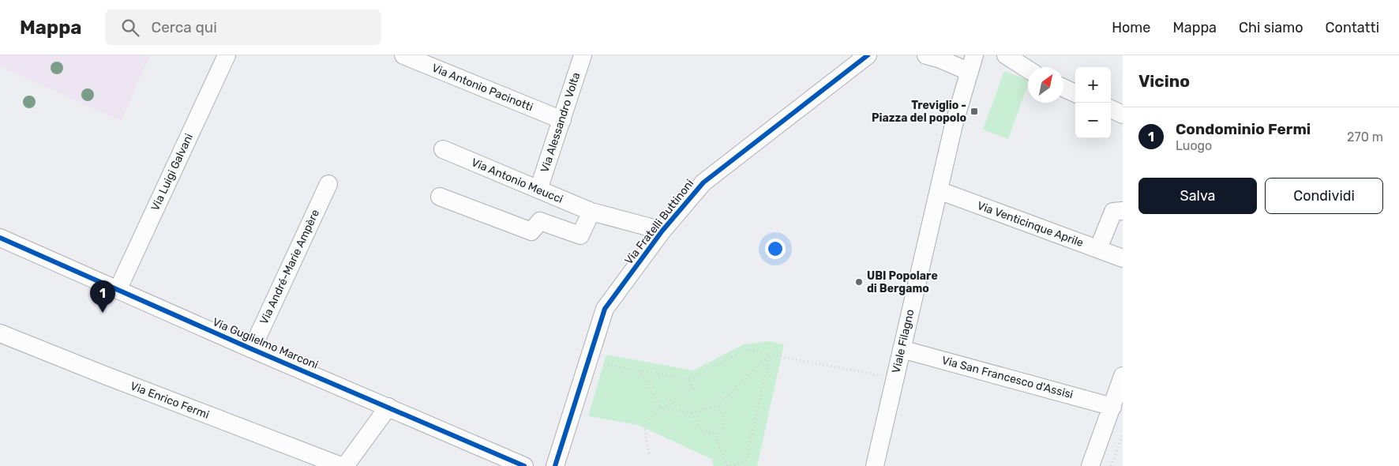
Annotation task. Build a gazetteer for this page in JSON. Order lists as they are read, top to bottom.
{
  "streets": {
    "street": [
      "Via Antonio Pacinotti",
      "Via Alessandro Volta",
      "Via Luigi Galvani",
      "Via Antonio Meucci",
      "Via Fratelli Buttinoni",
      "Via Venticinque Aprile",
      "Via André-Marie Ampère",
      "Viale Filagno",
      "Via Guglielmo Marconi",
      "Via San Francesco d'Assisi",
      "Via Enrico Fermi"
    ]
  },
  "crossings": [
    ["Via Antonio Pacinotti", "Via Alessandro Volta"],
    ["Via Alessandro Volta", "Via Antonio Meucci"],
    ["Via Luigi Galvani", "Via Guglielmo Marconi"],
    ["Via Antonio Meucci", "Via Fratelli Buttinoni"],
    ["Via Venticinque Aprile", "Viale Filagno"],
    ["Via André-Marie Ampère", "Via Guglielmo Marconi"],
    ["Viale Filagno", "Via San Francesco d'Assisi"]
  ],
  "places": {
    "transit": ["Treviglio - Piazza del popolo"],
    "other": ["UBI Popolare di Bergamo"]
  },
  "north": "top right",
  "page": {
    "header": "Mappa",
    "search": "Cerca qui",
    "nav": [
      "Home",
      "Mappa",
      "Chi siamo",
      "Contatti"
    ],
    "heading": "Vicino",
    "map_buttons": ["+", "−"],
    "list": [
      {
        "mark": "1",
        "name": "Condominio Fermi",
        "note": "Luogo",
        "value": "270 m"
      }
    ],
    "buttons": ["Salva", "Condividi"],
    "pins": "1"
  }
}
